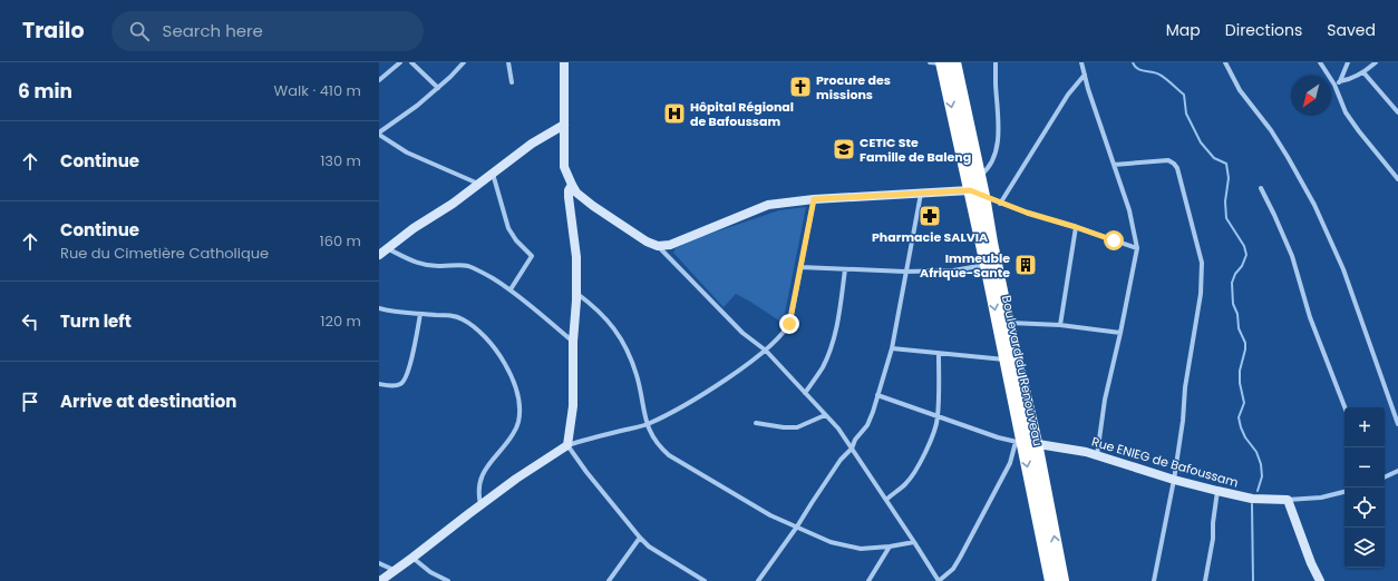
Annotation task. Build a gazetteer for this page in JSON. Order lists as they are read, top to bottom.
{
  "streets": {
    "highway": ["Boulevard du Renouveau"],
    "street": ["Rue ENIEG de Bafoussam"]
  },
  "crossings": [
    ["Boulevard du Renouveau", "Rue ENIEG de Bafoussam"]
  ],
  "places": {
    "church": ["Procure des missions"],
    "hospital": ["Hôpital Régional de Bafoussam"],
    "school or university": ["CETIC Ste Famille de Baleng"],
    "pharmacy": ["Pharmacie SALVIA"],
    "building": ["Immeuble Afrique-Sante"]
  },
  "north": "bottom left",
  "page": {
    "header": "Trailo",
    "search": "Search here",
    "nav": ["Map", "Directions", "Saved"],
    "heading": ["6 min", "Walk · 410 m"],
    "list": [
      ["Continue", "130 m"],
      ["Continue", "Rue du Cimetière Catholique", "160 m"],
      ["Turn left", "120 m"],
      "Arrive at destination"
    ],
    "map_buttons": ["+", "−"]
  }
}
